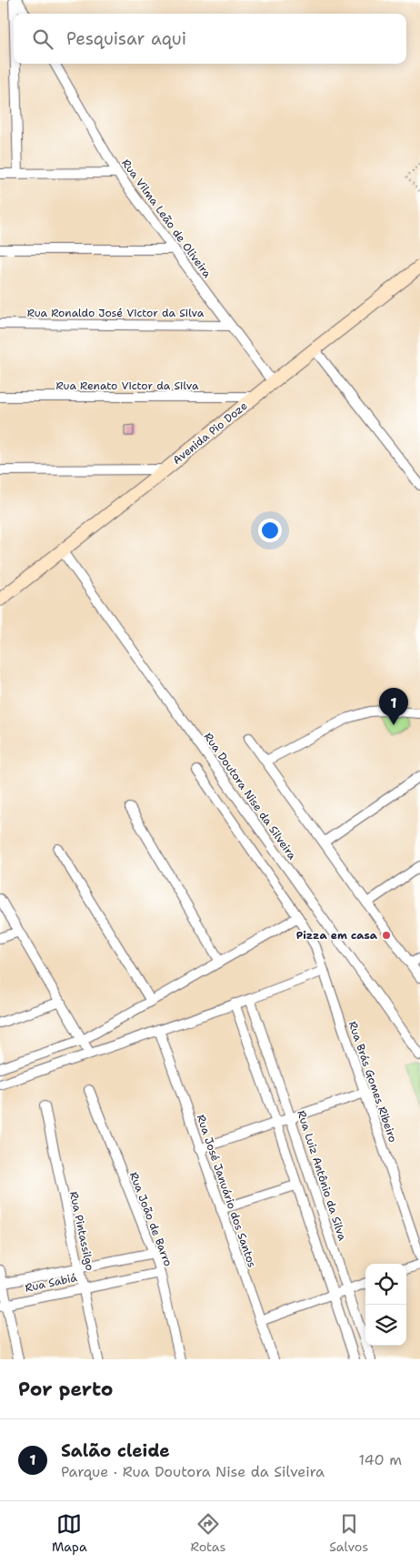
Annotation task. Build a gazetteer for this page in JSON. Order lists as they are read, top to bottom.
{
  "streets": {
    "street": [
      "Rua Vilma Leão de Oliveira",
      "Rua Ronaldo José Victor da Silva",
      "Rua Renato Victor da Silva",
      "Avenida Pio Doze",
      "Rua Doutora Nise da Silveira",
      "Rua Brás Gomes Ribeiro",
      "Rua Luiz Antônio da Silva",
      "Rua José Januário dos Santos",
      "Rua João de Barro",
      "Rua Pintassilgo",
      "Rua Sabiá"
    ]
  },
  "crossings": [
    ["Rua Vilma Leão de Oliveira", "Rua Ronaldo José Victor da Silva"],
    ["Rua Vilma Leão de Oliveira", "Avenida Pio Doze"],
    ["Rua Renato Victor da Silva", "Avenida Pio Doze"],
    ["Avenida Pio Doze", "Rua Doutora Nise da Silveira"],
    ["Rua João de Barro", "Rua Sabiá"],
    ["Rua Pintassilgo", "Rua Sabiá"]
  ],
  "places": ["Pizza em casa"],
  "page": {
    "search": "Pesquisar aqui",
    "pins": "1",
    "heading": "Por perto",
    "list": [
      {
        "mark": "1",
        "name": "Salão cleide",
        "note": "Parque · Rua Doutora Nise da Silveira",
        "value": "140 m"
      }
    ],
    "nav": ["Mapa", "Rotas", "Salvos"]
  }
}
